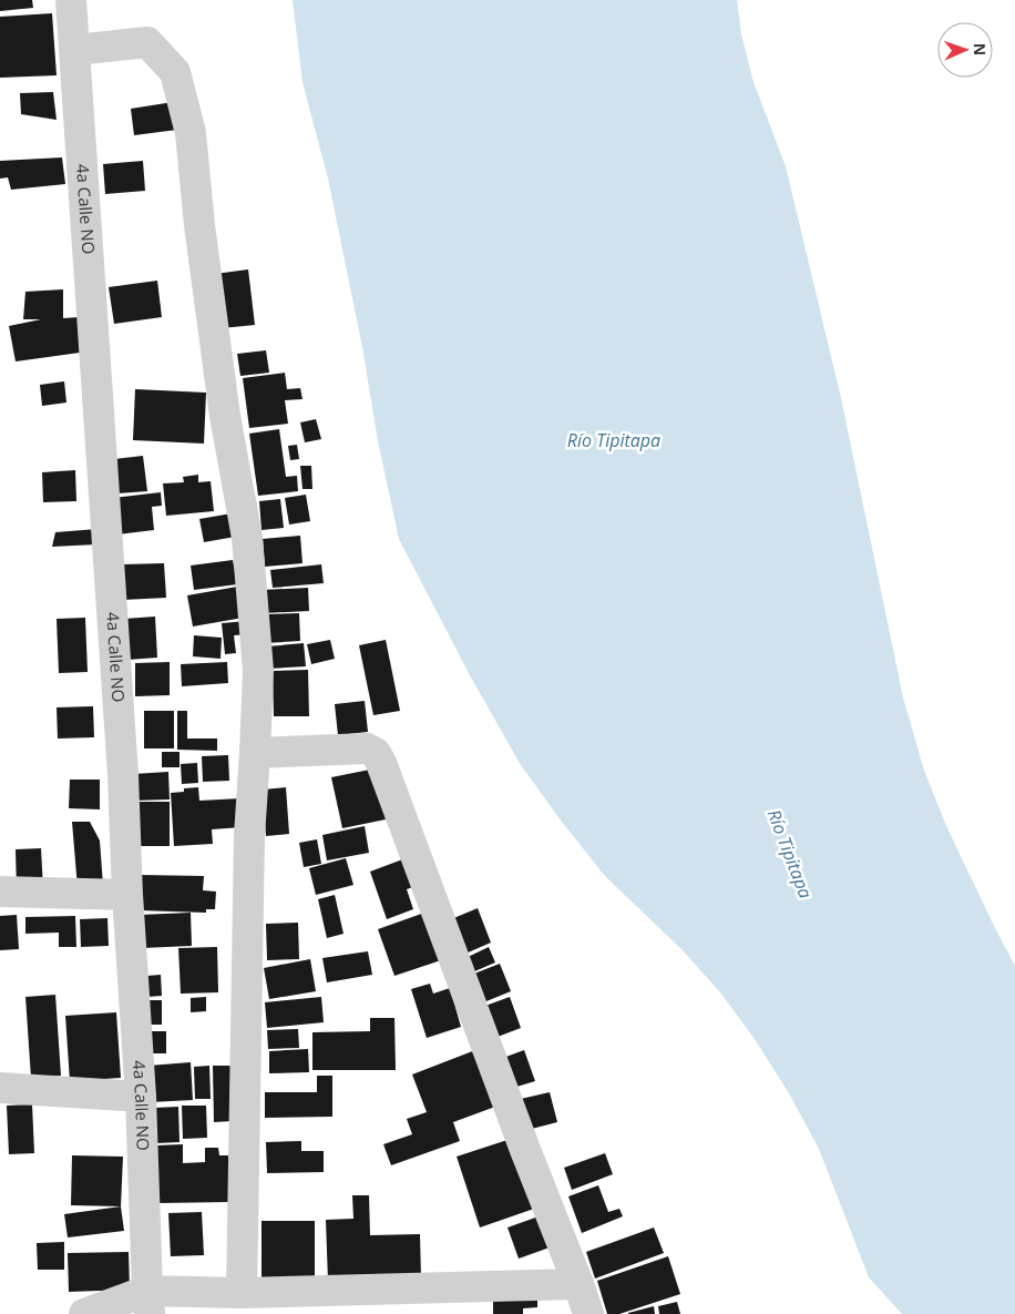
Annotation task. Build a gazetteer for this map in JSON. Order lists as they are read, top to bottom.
{
  "streets": {
    "street": ["4a Calle NO"]
  },
  "water": ["Río Tipitapa"],
  "north": "right"
}
